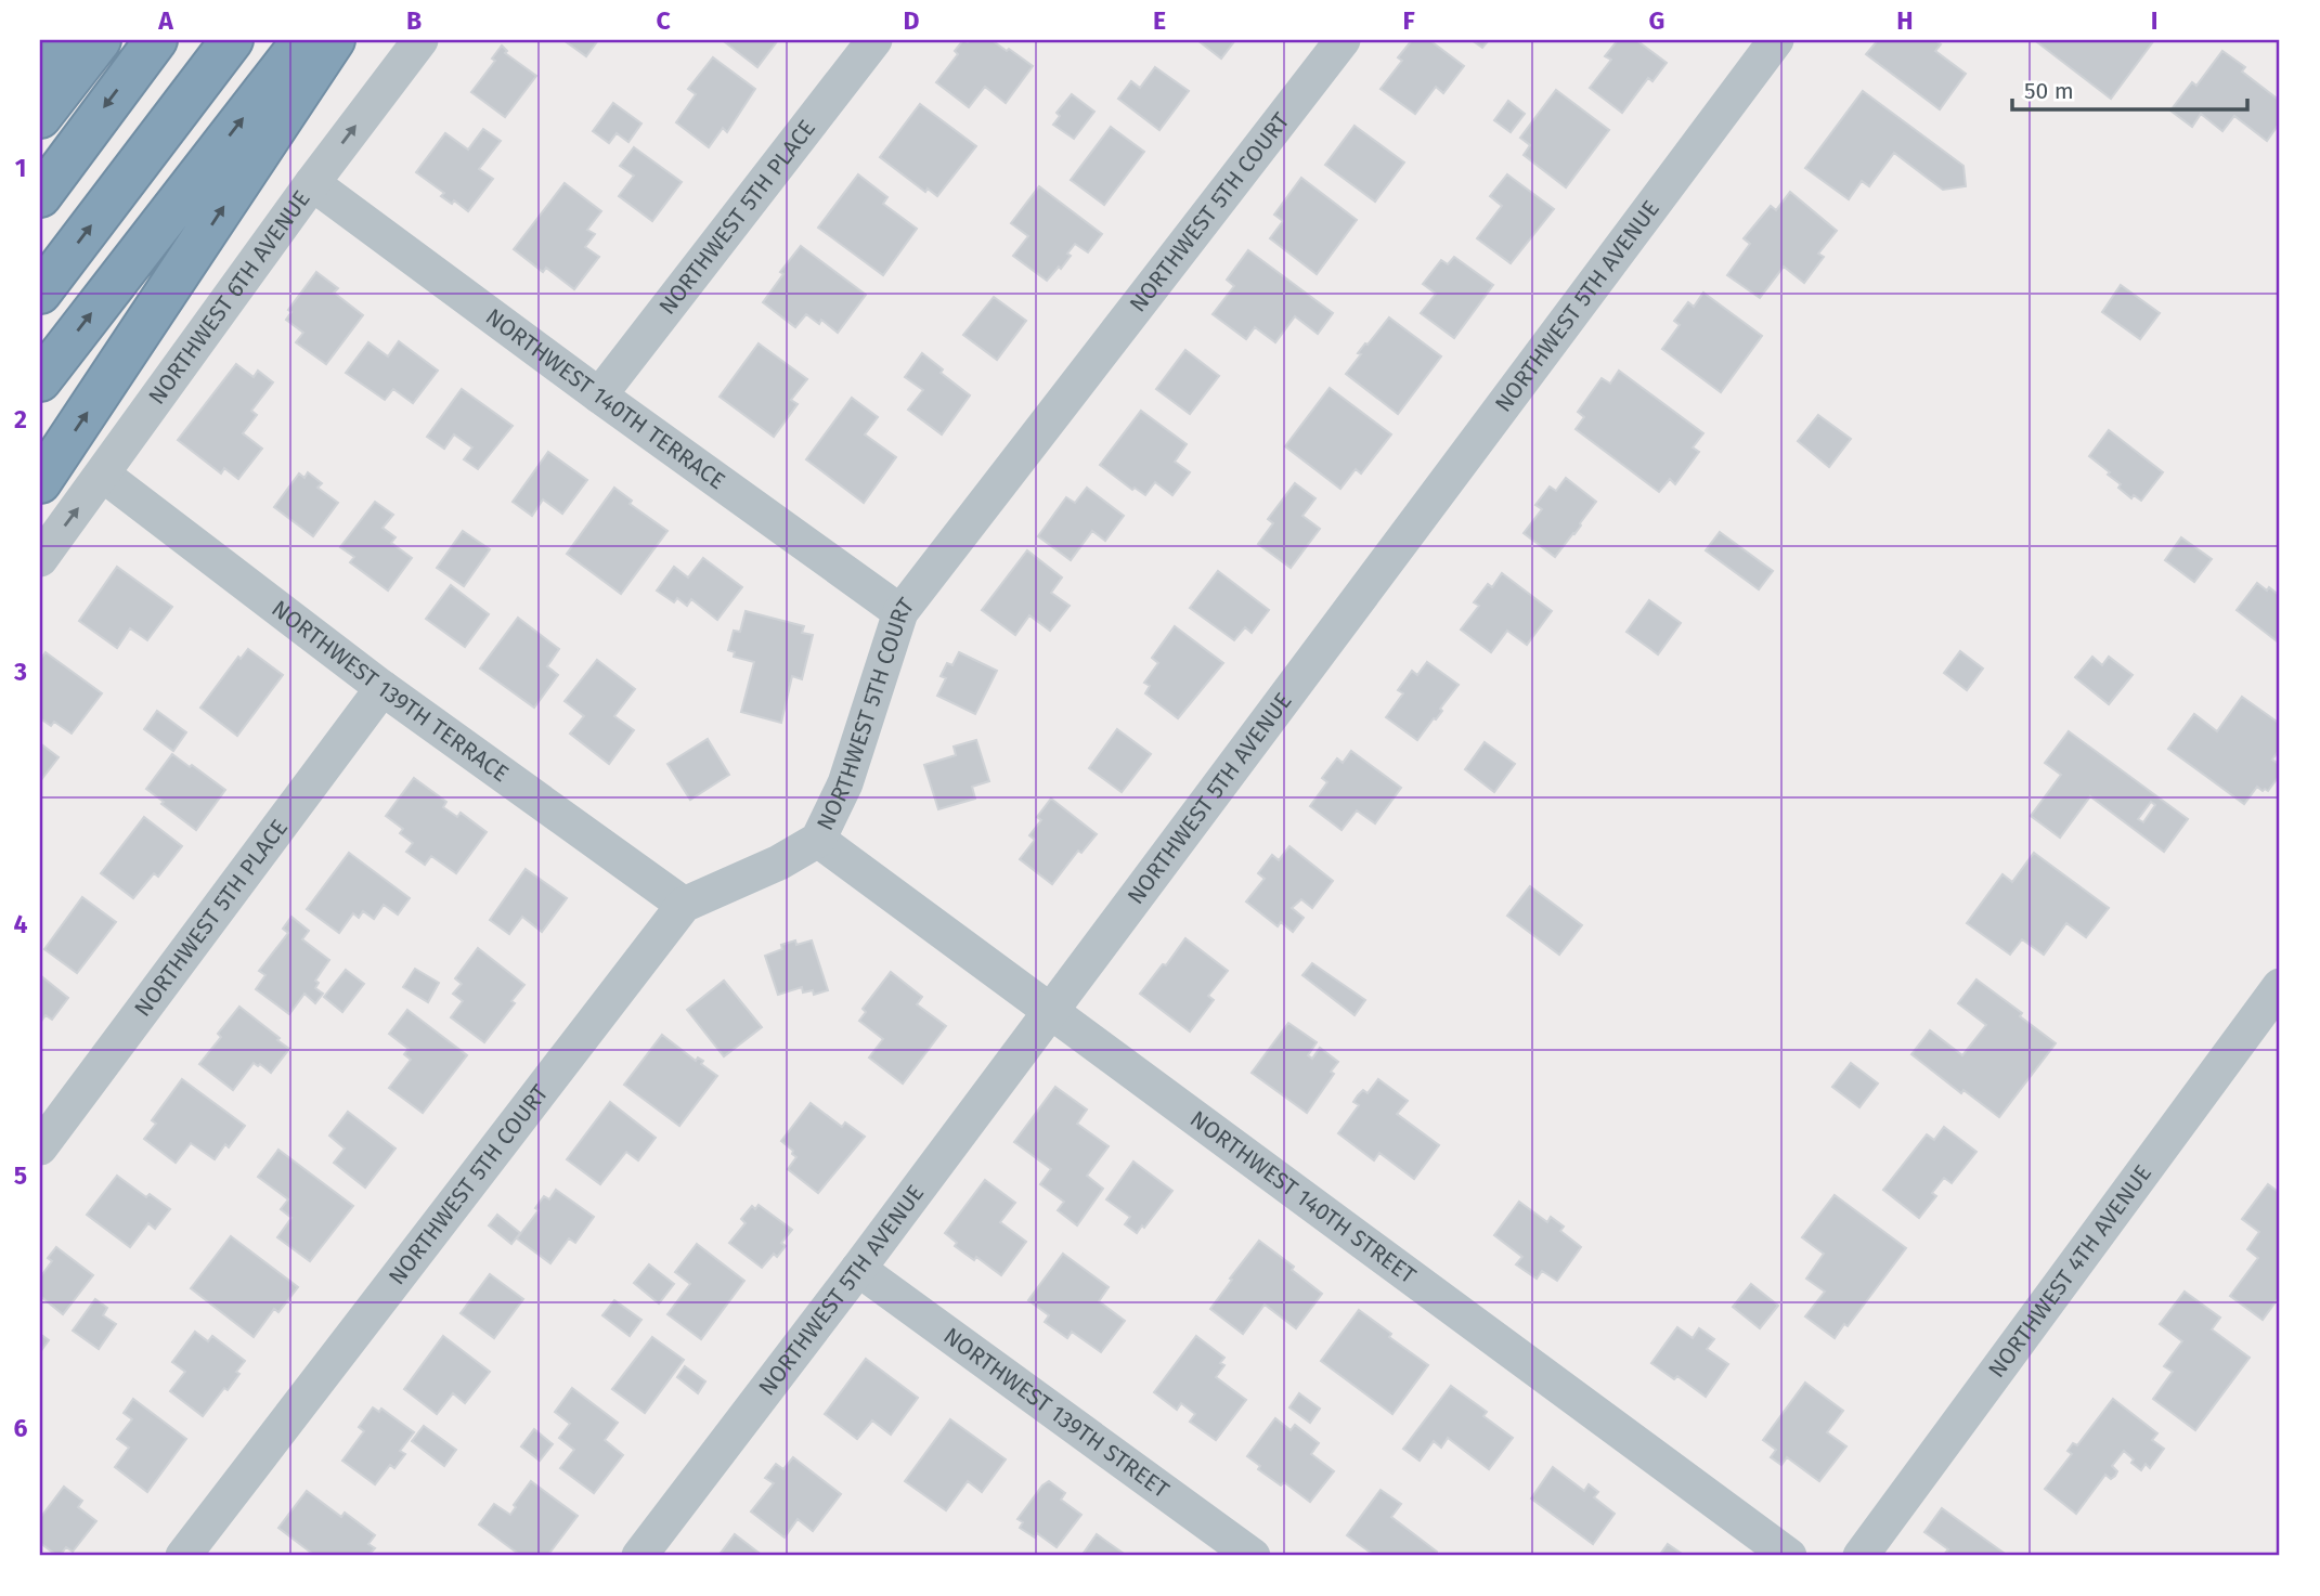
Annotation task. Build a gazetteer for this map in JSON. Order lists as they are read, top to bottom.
{
  "streets": {
    "street": [
      "NORTHWEST 5TH COURT",
      "NORTHWEST 5TH PLACE",
      "NORTHWEST 6TH AVENUE",
      "NORTHWEST 5TH AVENUE",
      "NORTHWEST 140TH TERRACE",
      "NORTHWEST 139TH TERRACE",
      "NORTHWEST 140TH STREET",
      "NORTHWEST 4TH AVENUE",
      "NORTHWEST 139TH STREET"
    ]
  },
  "crossings": [
    ["NORTHWEST 5TH COURT", "NORTHWEST 140TH TERRACE"],
    ["NORTHWEST 5TH COURT", "NORTHWEST 139TH TERRACE"],
    ["NORTHWEST 5TH COURT", "NORTHWEST 140TH STREET"],
    ["NORTHWEST 5TH PLACE", "NORTHWEST 140TH TERRACE"],
    ["NORTHWEST 5TH PLACE", "NORTHWEST 139TH TERRACE"],
    ["NORTHWEST 6TH AVENUE", "NORTHWEST 140TH TERRACE"],
    ["NORTHWEST 6TH AVENUE", "NORTHWEST 139TH TERRACE"],
    ["NORTHWEST 5TH AVENUE", "NORTHWEST 140TH STREET"],
    ["NORTHWEST 5TH AVENUE", "NORTHWEST 139TH STREET"]
  ],
  "one_way": ["NORTHWEST 6TH AVENUE"],
  "scale_bar": "50 m",
  "grid": {
    "columns": [
      "A",
      "B",
      "C",
      "D",
      "E",
      "F",
      "G",
      "H",
      "I"
    ],
    "rows": [
      "1",
      "2",
      "3",
      "4",
      "5",
      "6"
    ]
  }
}
